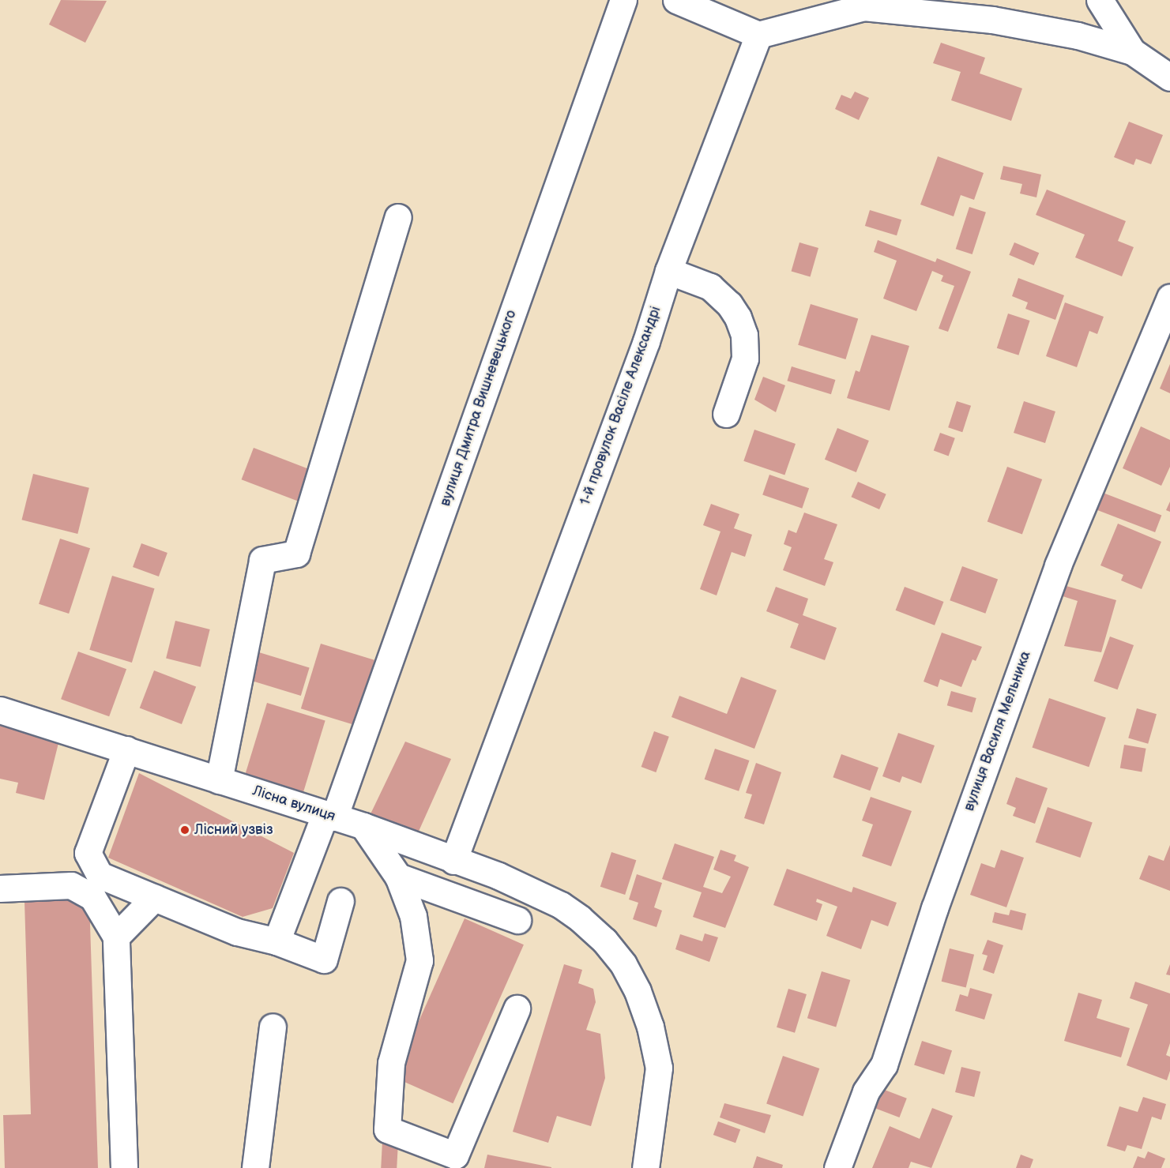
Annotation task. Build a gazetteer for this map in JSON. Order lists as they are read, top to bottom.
{
  "streets": {
    "street": [
      "1-й провулок Васіле Александрі",
      "вулиця Дмитра Вишневецького",
      "вулиця Василя Мельника",
      "Лісна вулиця"
    ]
  },
  "crossings": [
    ["1-й провулок Васіле Александрі", "Лісна вулиця"],
    ["вулиця Дмитра Вишневецького", "Лісна вулиця"]
  ],
  "places": ["Лісний узвіз"]
}
